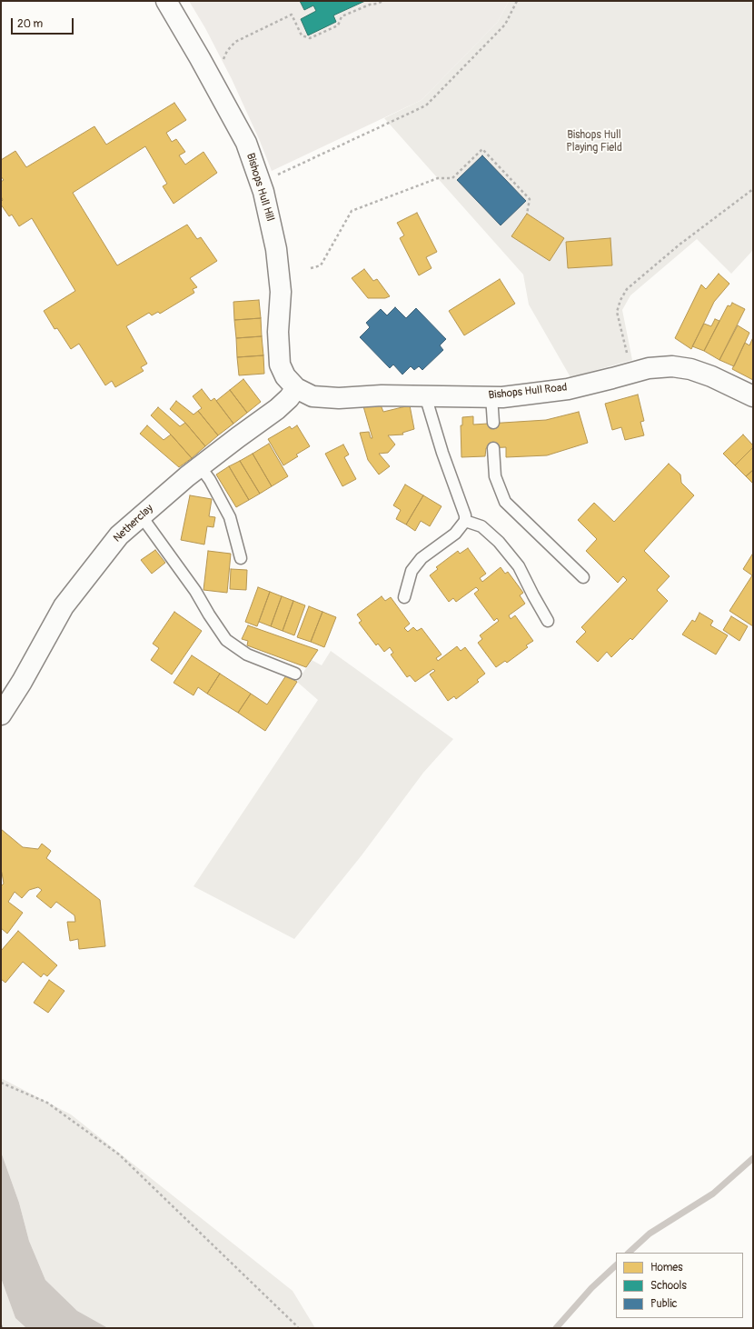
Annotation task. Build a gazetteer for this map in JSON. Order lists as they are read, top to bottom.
{
  "streets": {
    "street": ["Bishops Hull Hill", "Bishops Hull Road", "Netherclay"]
  },
  "crossings": [
    ["Bishops Hull Hill", "Bishops Hull Road"],
    ["Bishops Hull Hill", "Netherclay"],
    ["Bishops Hull Road", "Netherclay"]
  ],
  "parks": ["Bishops Hull Playing Field"],
  "legend": ["Homes", "Schools", "Public"],
  "scale_bar": "20 m"
}
